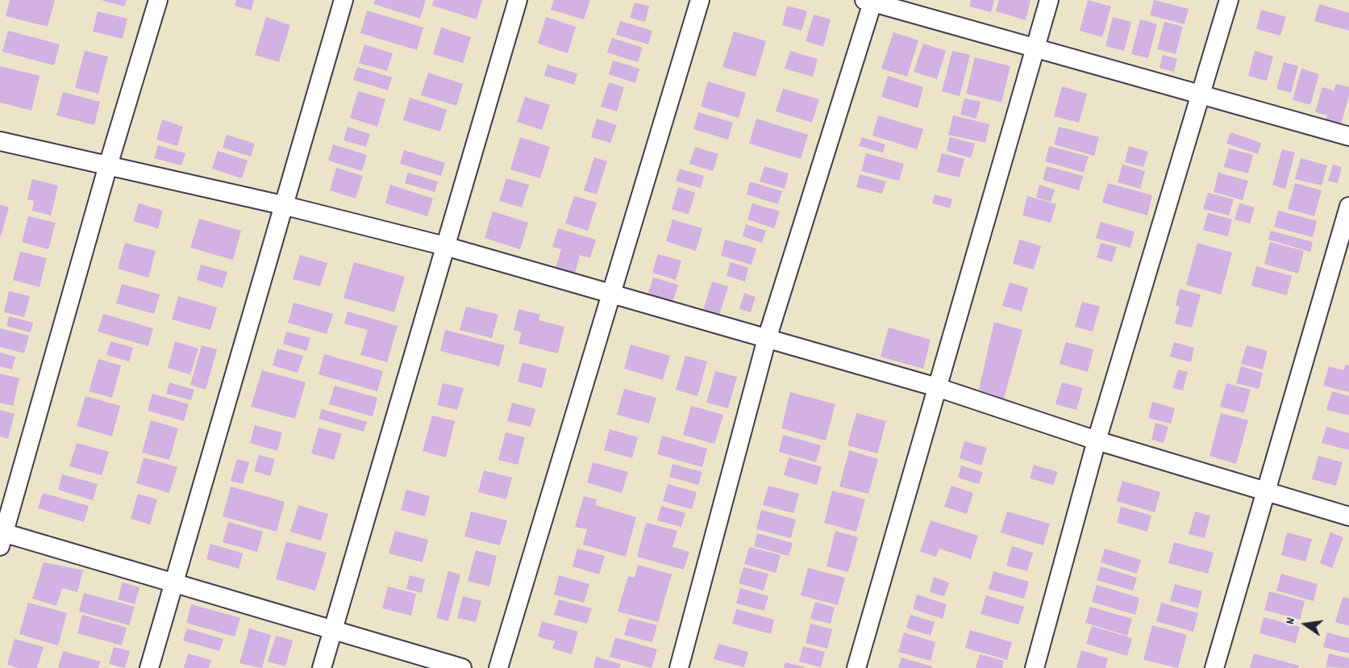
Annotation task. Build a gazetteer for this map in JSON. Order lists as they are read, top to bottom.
{
  "north": "left"
}
